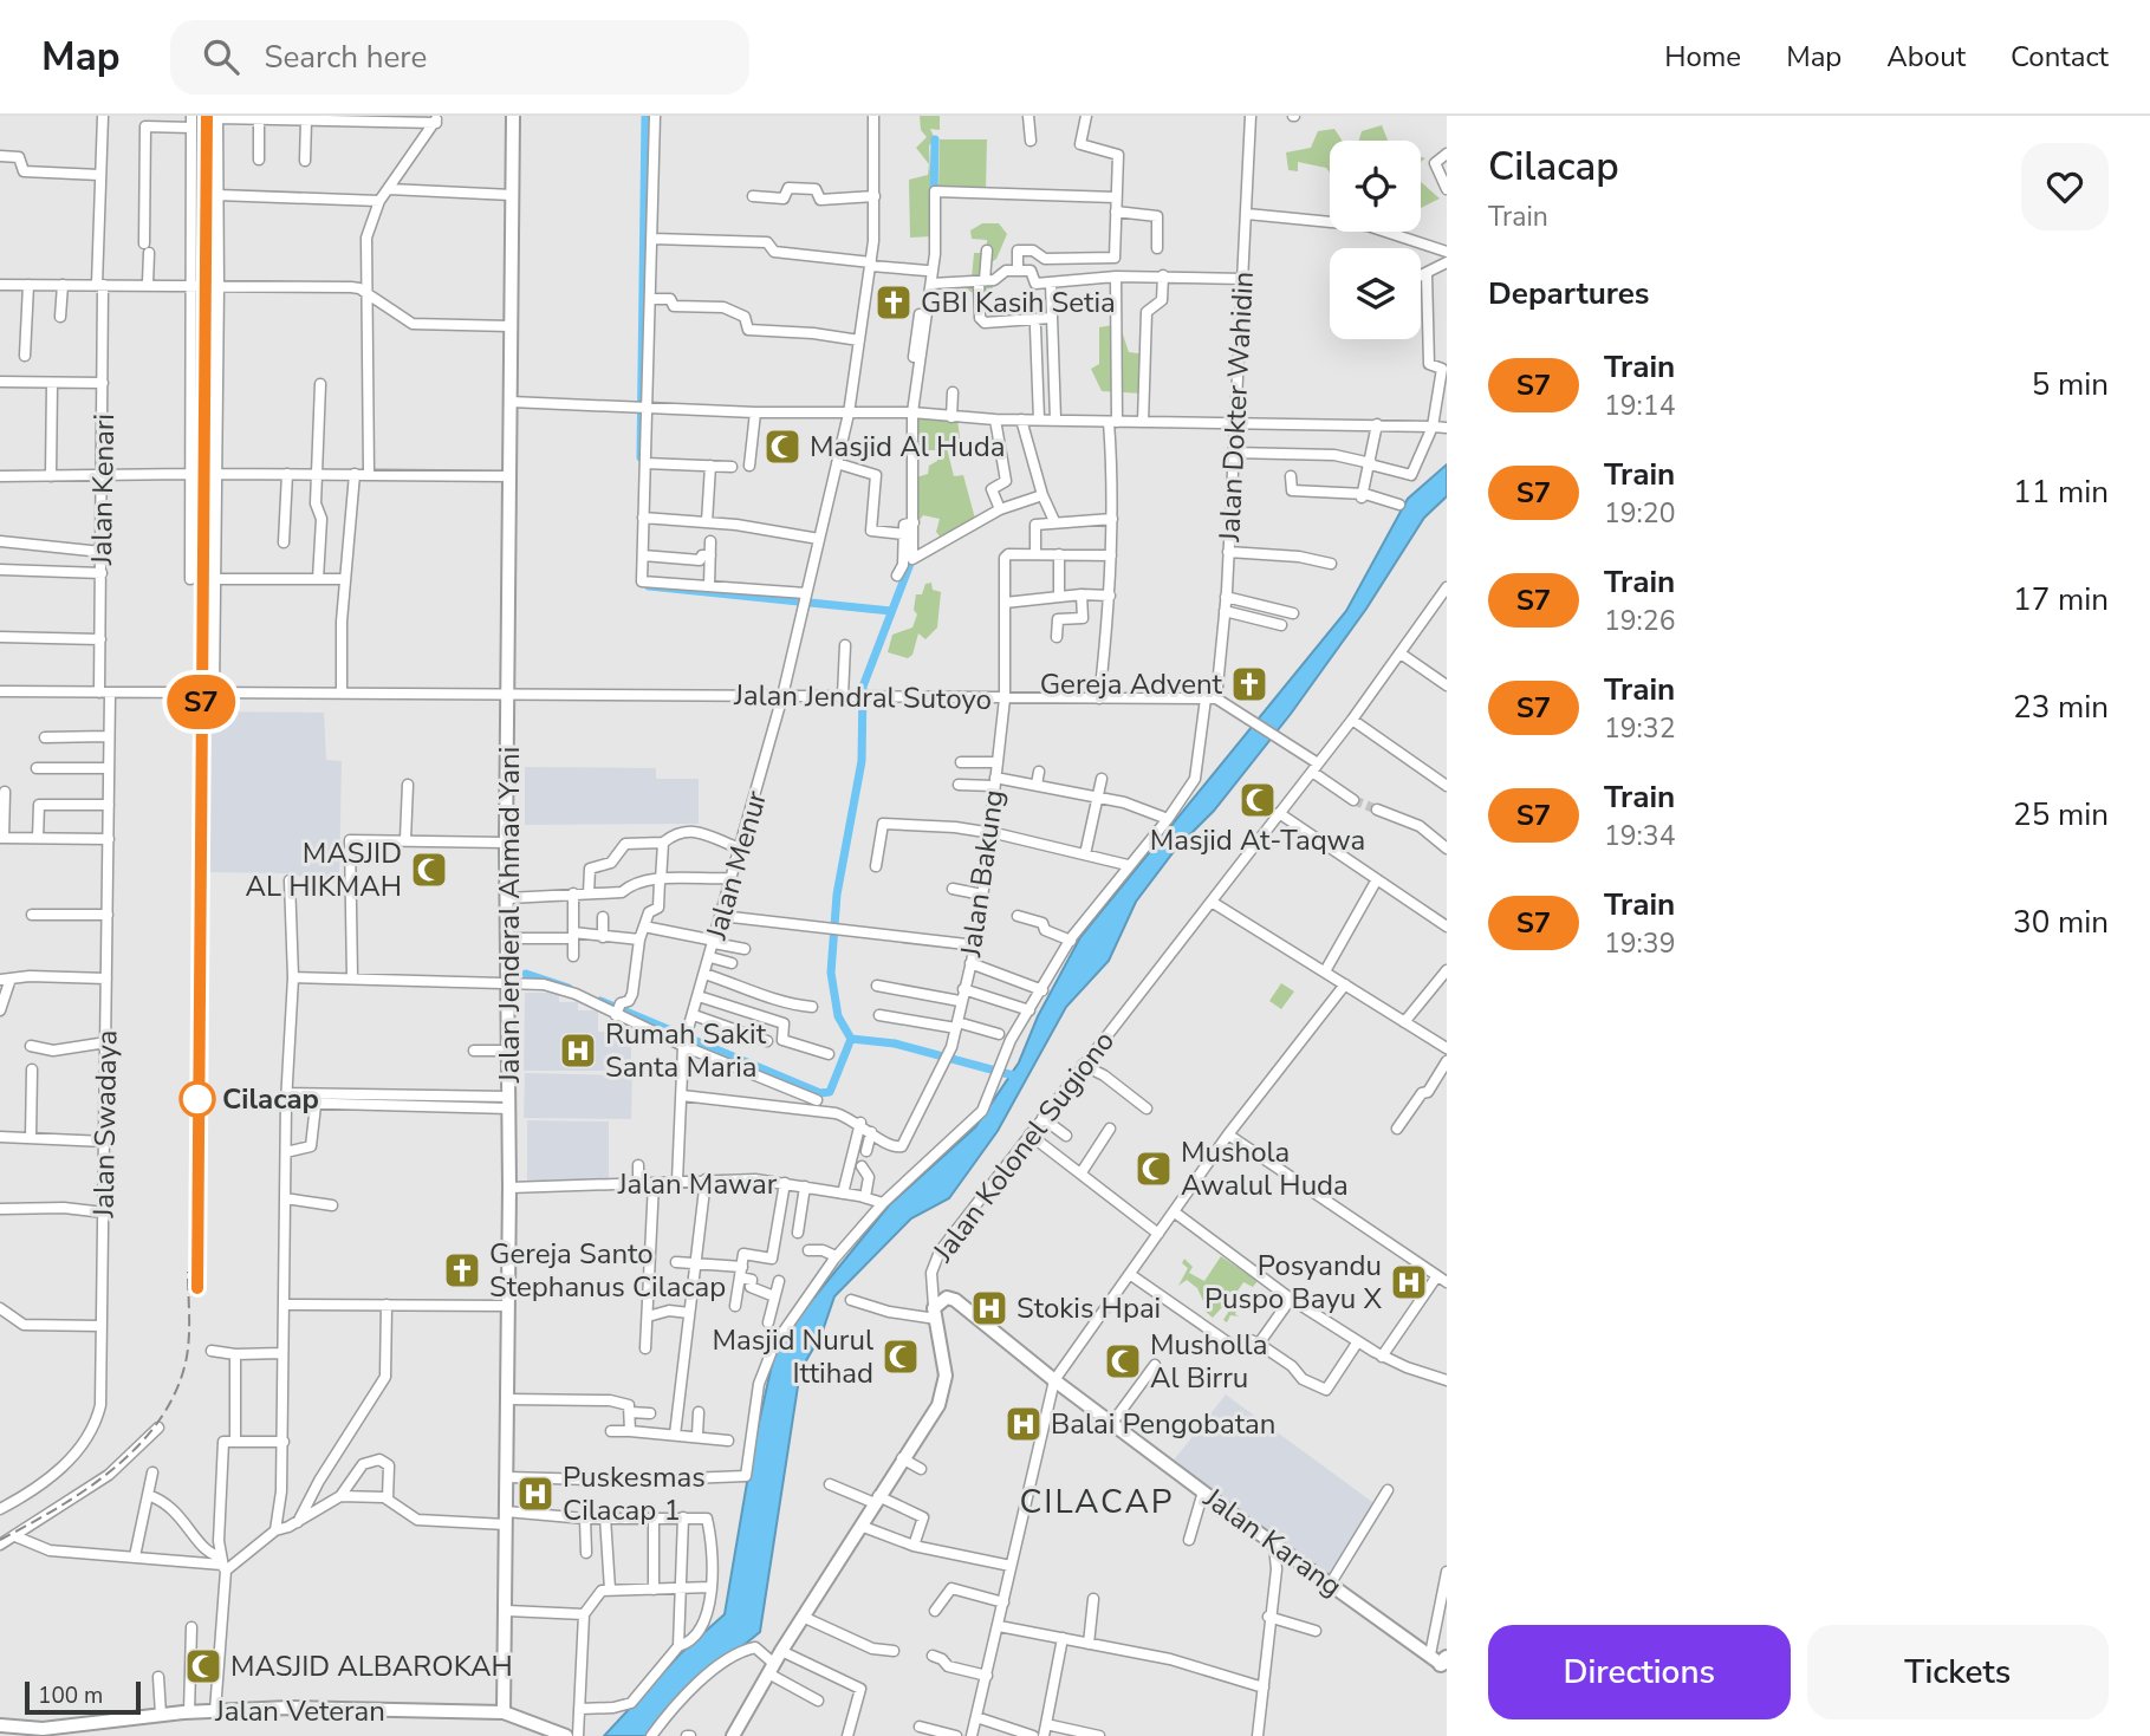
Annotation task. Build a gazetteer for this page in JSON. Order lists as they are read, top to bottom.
{
  "streets": {
    "main road": [
      "Jalan Jenderal Ahmad Yani",
      "Jalan Kolonel Sugiono",
      "Jalan Karang",
      "Jalan Veteran"
    ],
    "street": [
      "Jalan Dokter Wahidin",
      "Jalan Kenari",
      "Jalan Jendral Sutoyo",
      "Jalan Menur",
      "Jalan Bakung",
      "Jalan Swadaya",
      "Jalan Mawar"
    ]
  },
  "crossings": [
    ["Jalan Dokter Wahidin", "Jalan Jendral Sutoyo"],
    ["Jalan Dokter Wahidin", "Jalan Jenderal Ahmad Yani"],
    ["Jalan Dokter Wahidin", "Jalan Mawar"],
    ["Jalan Kenari", "Jalan Jendral Sutoyo"],
    ["Jalan Kenari", "Jalan Swadaya"],
    ["Jalan Jendral Sutoyo", "Jalan Menur"],
    ["Jalan Jendral Sutoyo", "Jalan Bakung"],
    ["Jalan Jendral Sutoyo", "Jalan Jenderal Ahmad Yani"],
    ["Jalan Jendral Sutoyo", "Jalan Swadaya"],
    ["Jalan Menur", "Jalan Mawar"],
    ["Jalan Jenderal Ahmad Yani", "Jalan Mawar"],
    ["Jalan Jenderal Ahmad Yani", "Jalan Veteran"]
  ],
  "districts": ["CILACAP"],
  "places": {
    "church": ["GBI Kasih Setia", "Gereja Advent", "Gereja Santo Stephanus Cilacap"],
    "mosque": [
      "Masjid Al Huda",
      "Masjid At-Taqwa",
      "MASJID AL HIKMAH",
      "Mushola Awalul Huda",
      "Masjid Nurul Ittihad",
      "Musholla Al Birru",
      "MASJID ALBAROKAH"
    ],
    "hospital": [
      "Rumah Sakit Santa Maria",
      "Posyandu Puspo Bayu X",
      "Stokis Hpai",
      "Balai Pengobatan",
      "Puskesmas Cilacap 1"
    ],
    "other": ["Cilacap"]
  },
  "scale_bar": "100 m",
  "page": {
    "header": "Map",
    "search": "Search here",
    "nav": [
      "Home",
      "Map",
      "About",
      "Contact"
    ],
    "on_map": "S7",
    "heading": [
      ["Cilacap", "Train"],
      "Departures"
    ],
    "list": [
      {
        "mark": "S7",
        "name": "Train",
        "note": "19:14",
        "value": "5 min"
      },
      {
        "mark": "S7",
        "name": "Train",
        "note": "19:20",
        "value": "11 min"
      },
      {
        "mark": "S7",
        "name": "Train",
        "note": "19:26",
        "value": "17 min"
      },
      {
        "mark": "S7",
        "name": "Train",
        "note": "19:32",
        "value": "23 min"
      },
      {
        "mark": "S7",
        "name": "Train",
        "note": "19:34",
        "value": "25 min"
      },
      {
        "mark": "S7",
        "name": "Train",
        "note": "19:39",
        "value": "30 min"
      }
    ],
    "buttons": ["Directions", "Tickets"],
    "scale": "100 m"
  }
}
